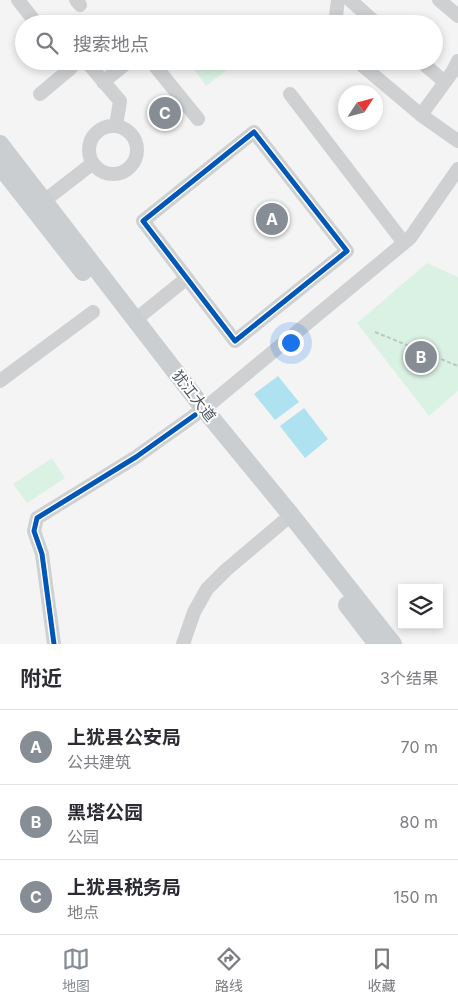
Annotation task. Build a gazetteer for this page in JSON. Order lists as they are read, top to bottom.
{
  "streets": {
    "main road": ["犹江大道"]
  },
  "north": "top right",
  "page": {
    "search": "搜索地点",
    "pins": ["C", "A", "B"],
    "heading": ["附近", "3个结果"],
    "list": [
      {
        "mark": "A",
        "name": "上犹县公安局",
        "note": "公共建筑",
        "value": "70 m"
      },
      {
        "mark": "B",
        "name": "黑塔公园",
        "note": "公园",
        "value": "80 m"
      },
      {
        "mark": "C",
        "name": "上犹县税务局",
        "note": "地点",
        "value": "150 m"
      }
    ],
    "nav": ["地图", "路线", "收藏"]
  }
}
